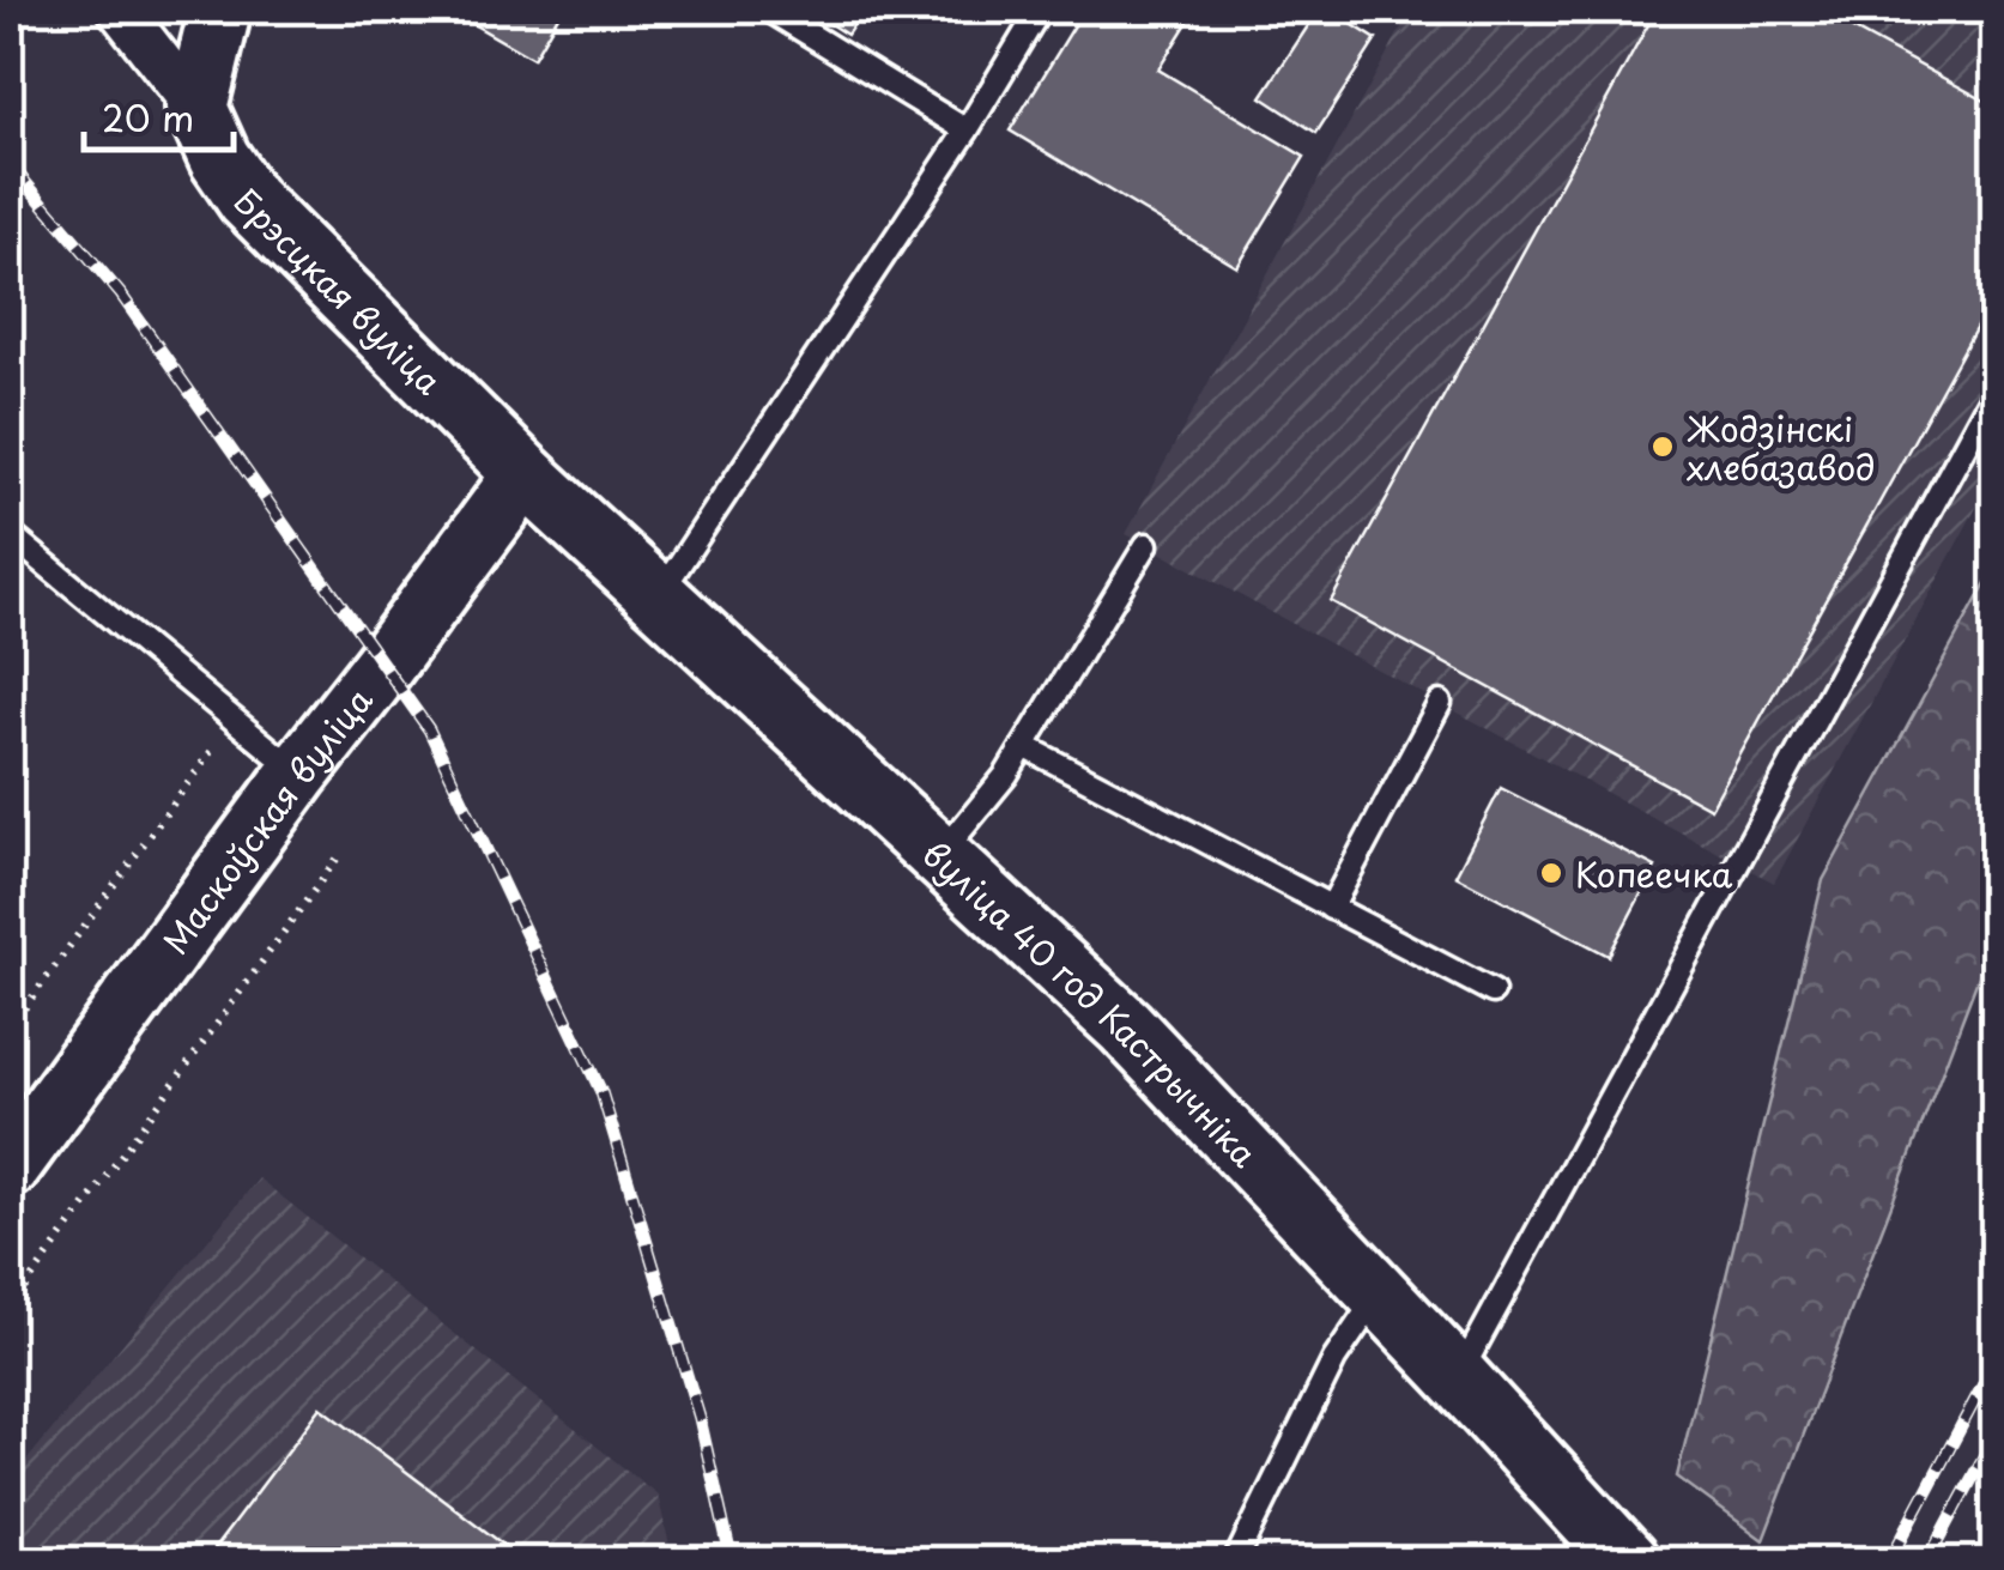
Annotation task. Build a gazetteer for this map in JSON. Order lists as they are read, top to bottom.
{
  "streets": {
    "main road": ["Брэсцкая вуліца", "Маскоўская вуліца", "вуліца 40 год Кастрычніка"]
  },
  "crossings": [
    ["Брэсцкая вуліца", "Маскоўская вуліца"],
    ["Брэсцкая вуліца", "вуліца 40 год Кастрычніка"],
    ["Маскоўская вуліца", "вуліца 40 год Кастрычніка"]
  ],
  "places": ["Жодзінскі хлебазавод", "Копеечка"],
  "scale_bar": "20 m"
}
